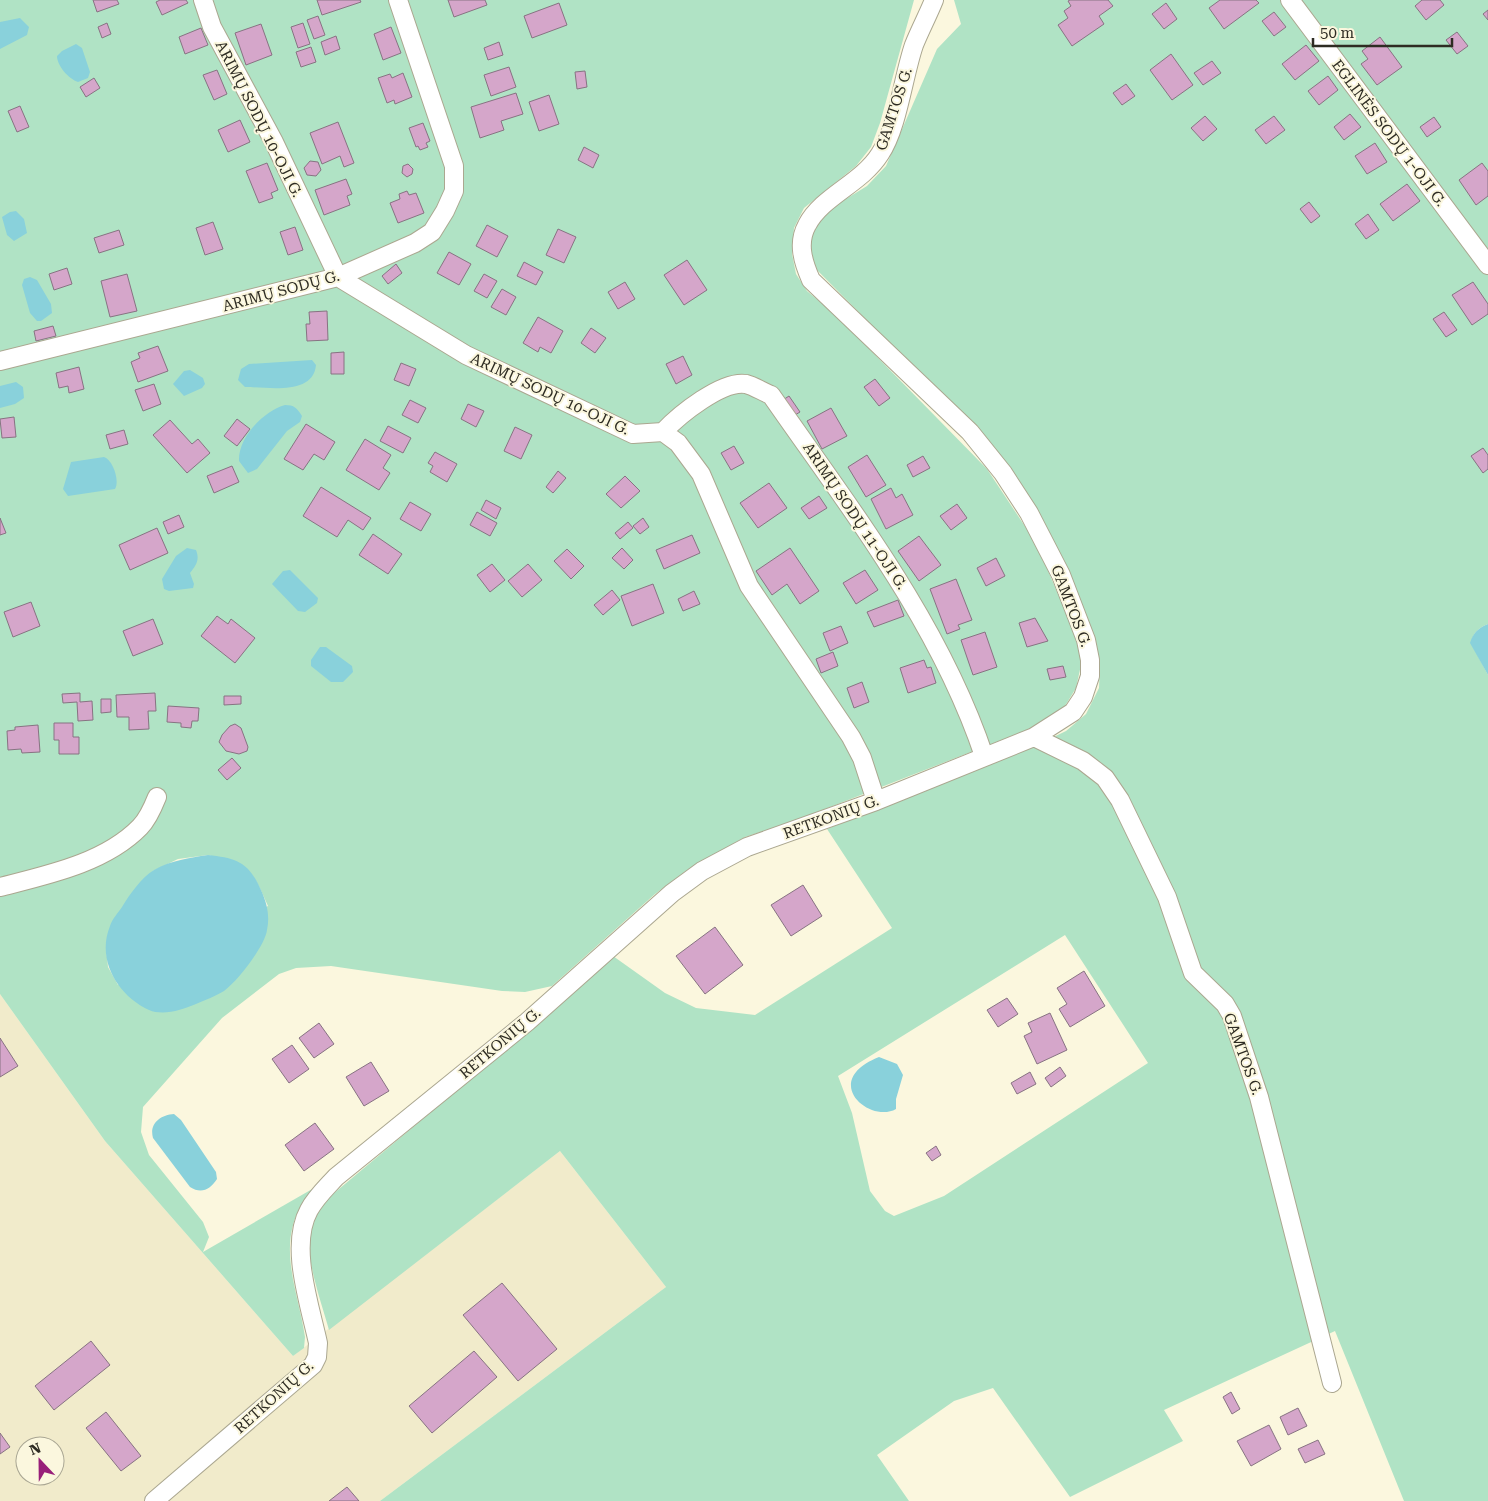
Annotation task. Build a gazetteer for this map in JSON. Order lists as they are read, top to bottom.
{
  "streets": {
    "street": [
      "GAMTOS G.",
      "ARIMŲ SODŲ 10-OJI G.",
      "EGLINĖS SODŲ 1-OJI G.",
      "ARIMŲ SODŲ G.",
      "ARIMŲ SODŲ 11-OJI G.",
      "RETKONIŲ G."
    ]
  },
  "crossings": [
    ["GAMTOS G.", "RETKONIŲ G."],
    ["ARIMŲ SODŲ 10-OJI G.", "ARIMŲ SODŲ G."],
    ["ARIMŲ SODŲ 10-OJI G.", "ARIMŲ SODŲ 11-OJI G."],
    ["ARIMŲ SODŲ 11-OJI G.", "RETKONIŲ G."]
  ],
  "scale_bar": "50 m",
  "north": "top"
}
